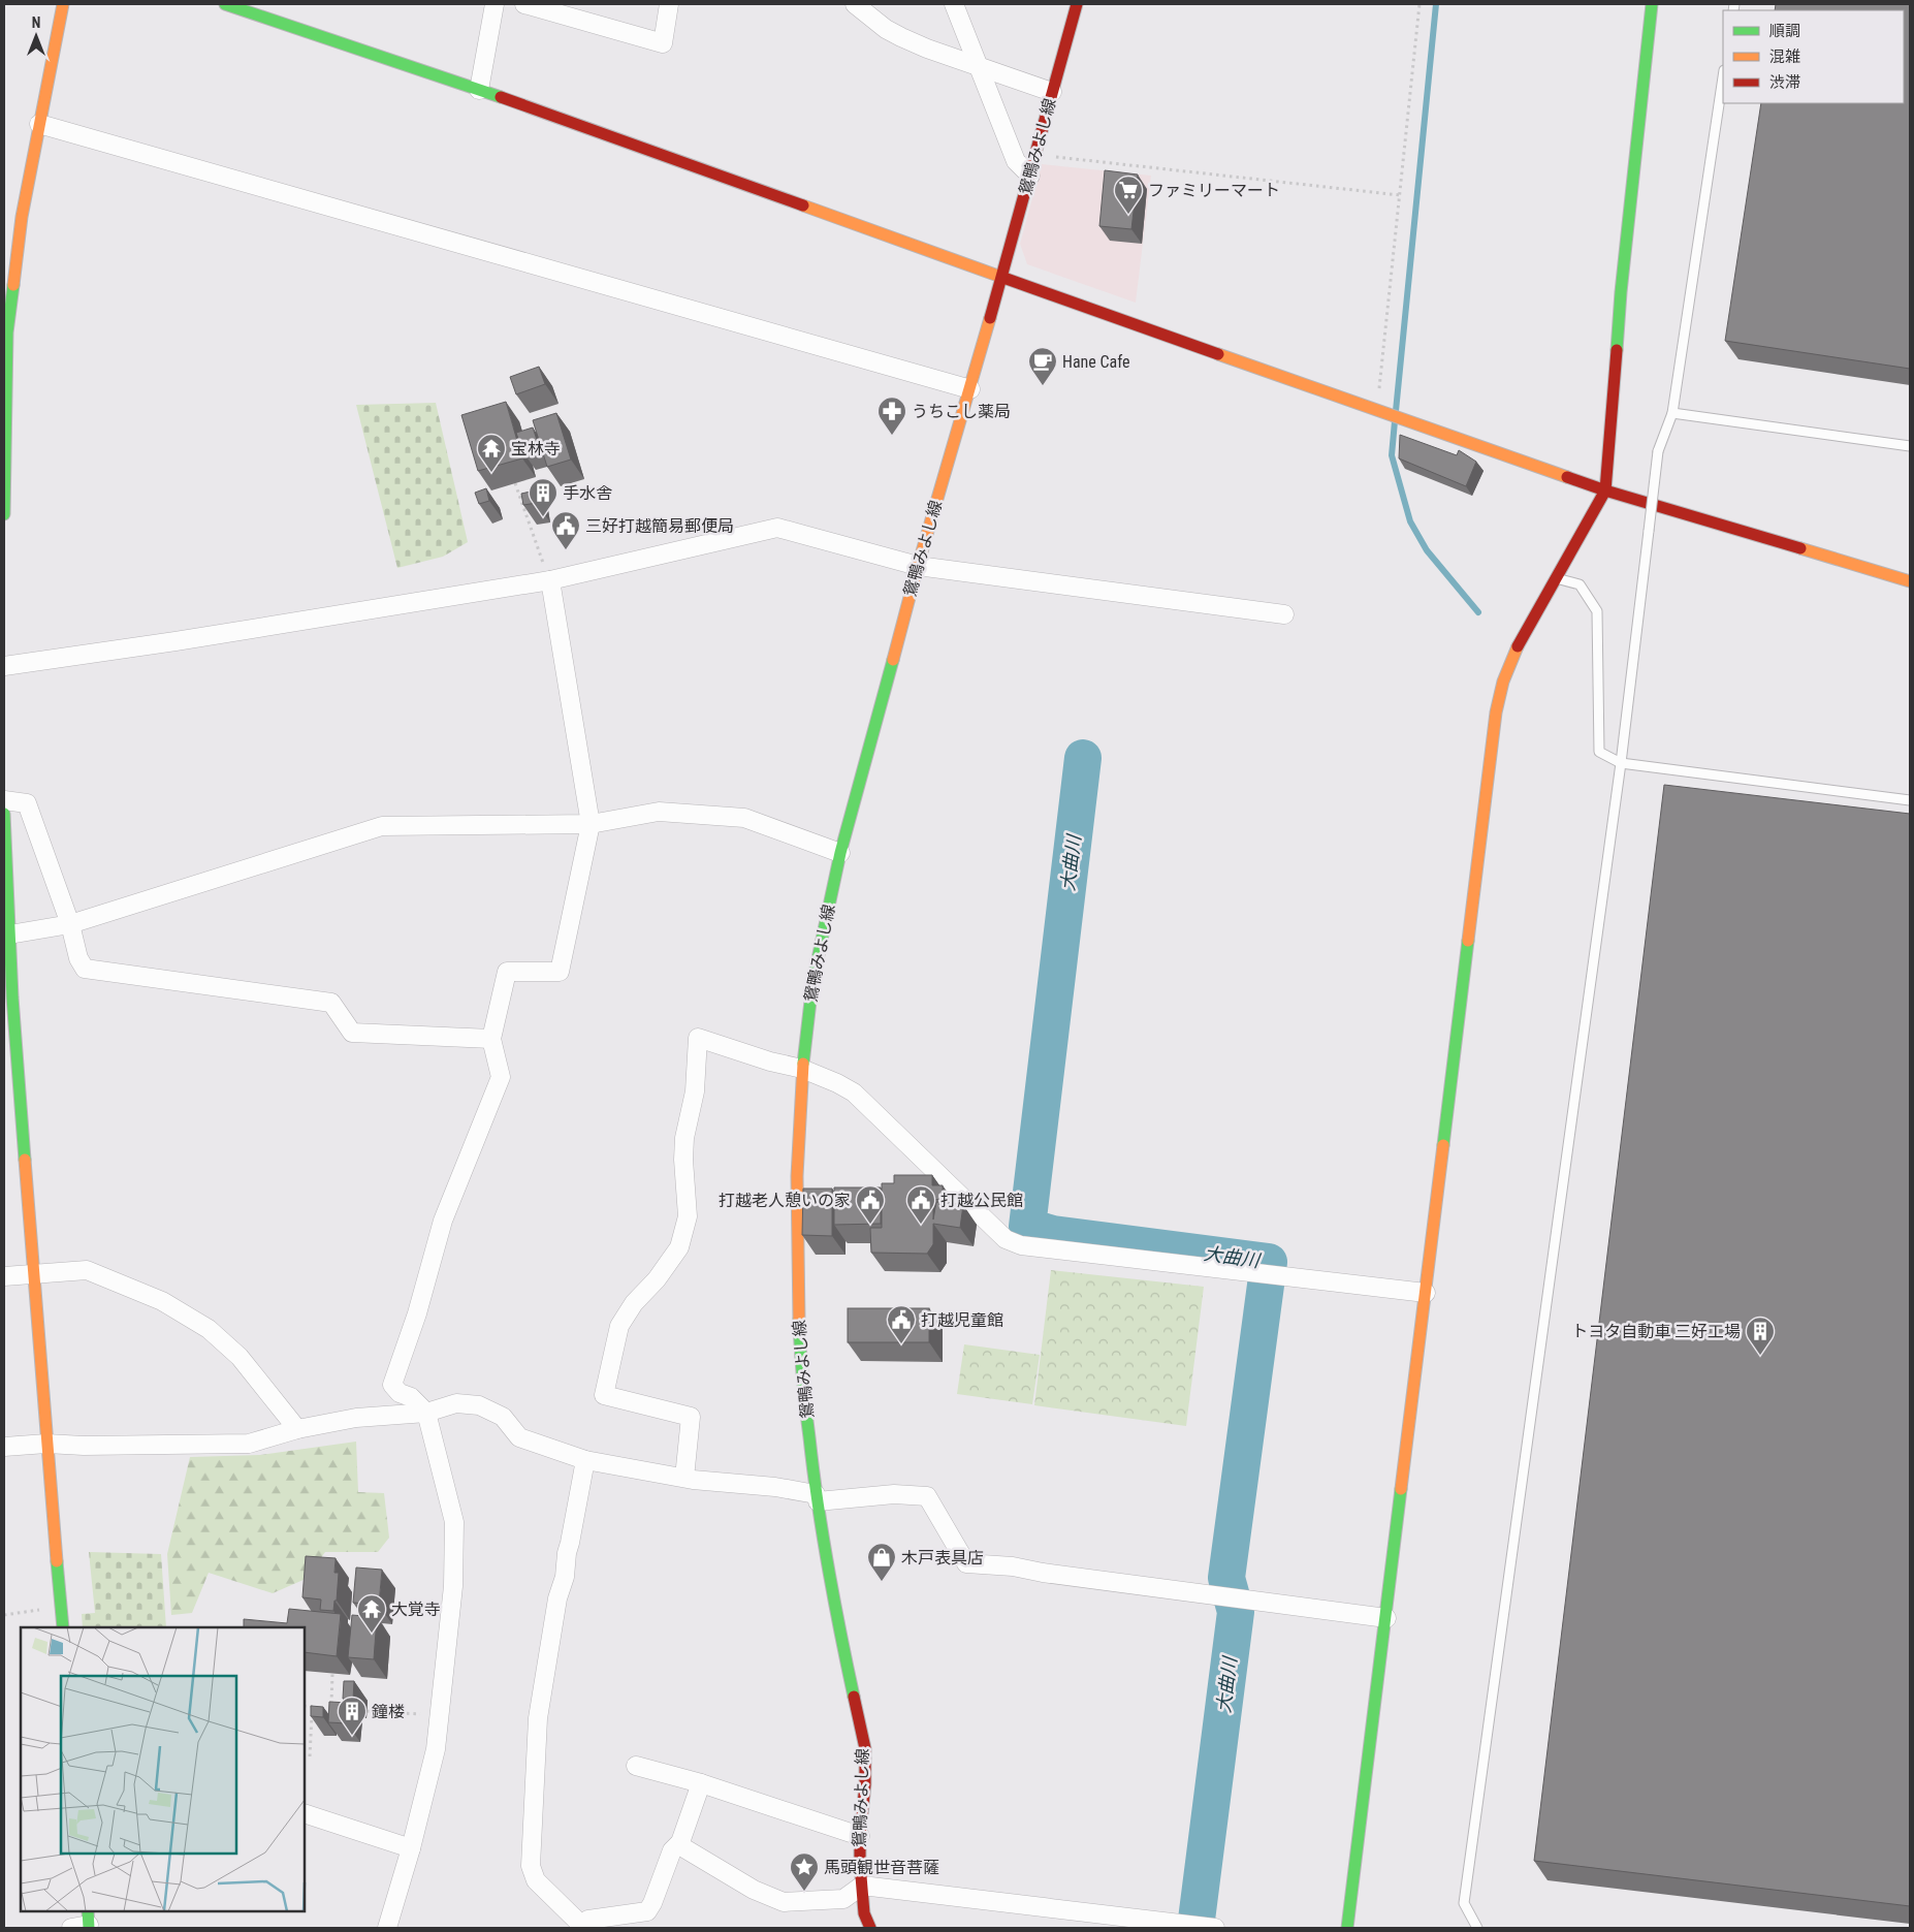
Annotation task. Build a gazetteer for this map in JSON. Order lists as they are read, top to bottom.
{
  "streets": {
    "street": ["鴛鴨みよし線"]
  },
  "water": ["大曲川"],
  "places": {
    "supermarket": ["ファミリーマート"],
    "cafe": ["Hane Cafe"],
    "pharmacy": ["うちこし薬局"],
    "temple": ["宝林寺", "大覚寺"],
    "building": ["手水舎", "トヨタ自動車 三好工場", "鐘楼"],
    "public building": [
      "三好打越簡易郵便局",
      "打越老人憩いの家",
      "打越公民館",
      "打越児童館"
    ],
    "shop": ["木戸表具店"],
    "place": ["馬頭観世音菩薩"]
  },
  "legend": ["順調", "混雑", "渋滞"],
  "north": "top"
}
